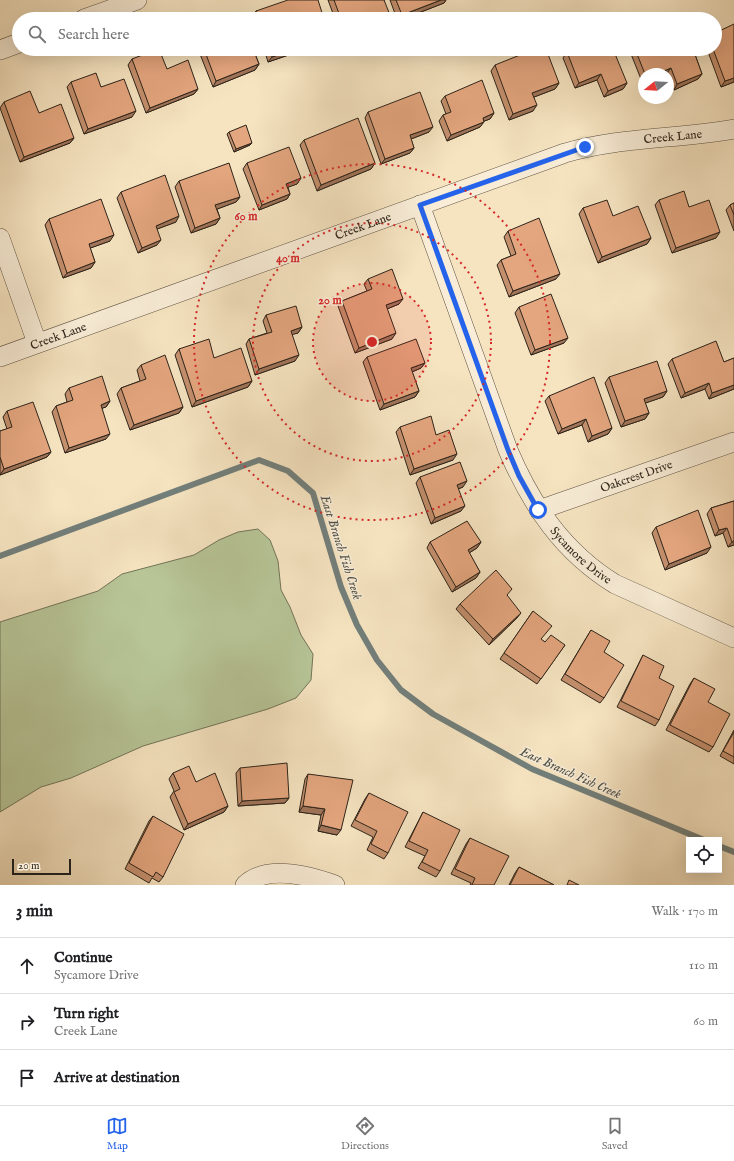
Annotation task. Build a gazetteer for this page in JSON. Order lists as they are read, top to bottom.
{
  "streets": {
    "street": ["Creek Lane", "Oakcrest Drive", "Sycamore Drive"]
  },
  "crossings": [
    ["Creek Lane", "Sycamore Drive"],
    ["Oakcrest Drive", "Sycamore Drive"]
  ],
  "water": ["East Branch Fish Creek"],
  "scale_bar": "20 m",
  "north": "left",
  "page": {
    "search": "Search here",
    "scale": "20 m",
    "heading": ["3 min", "Walk · 170 m"],
    "list": [
      ["Continue", "Sycamore Drive", "110 m"],
      ["Turn right", "Creek Lane", "60 m"],
      "Arrive at destination"
    ],
    "nav": ["Map", "Directions", "Saved"]
  },
  "rings": ["60 m", "40 m", "20 m"]
}
